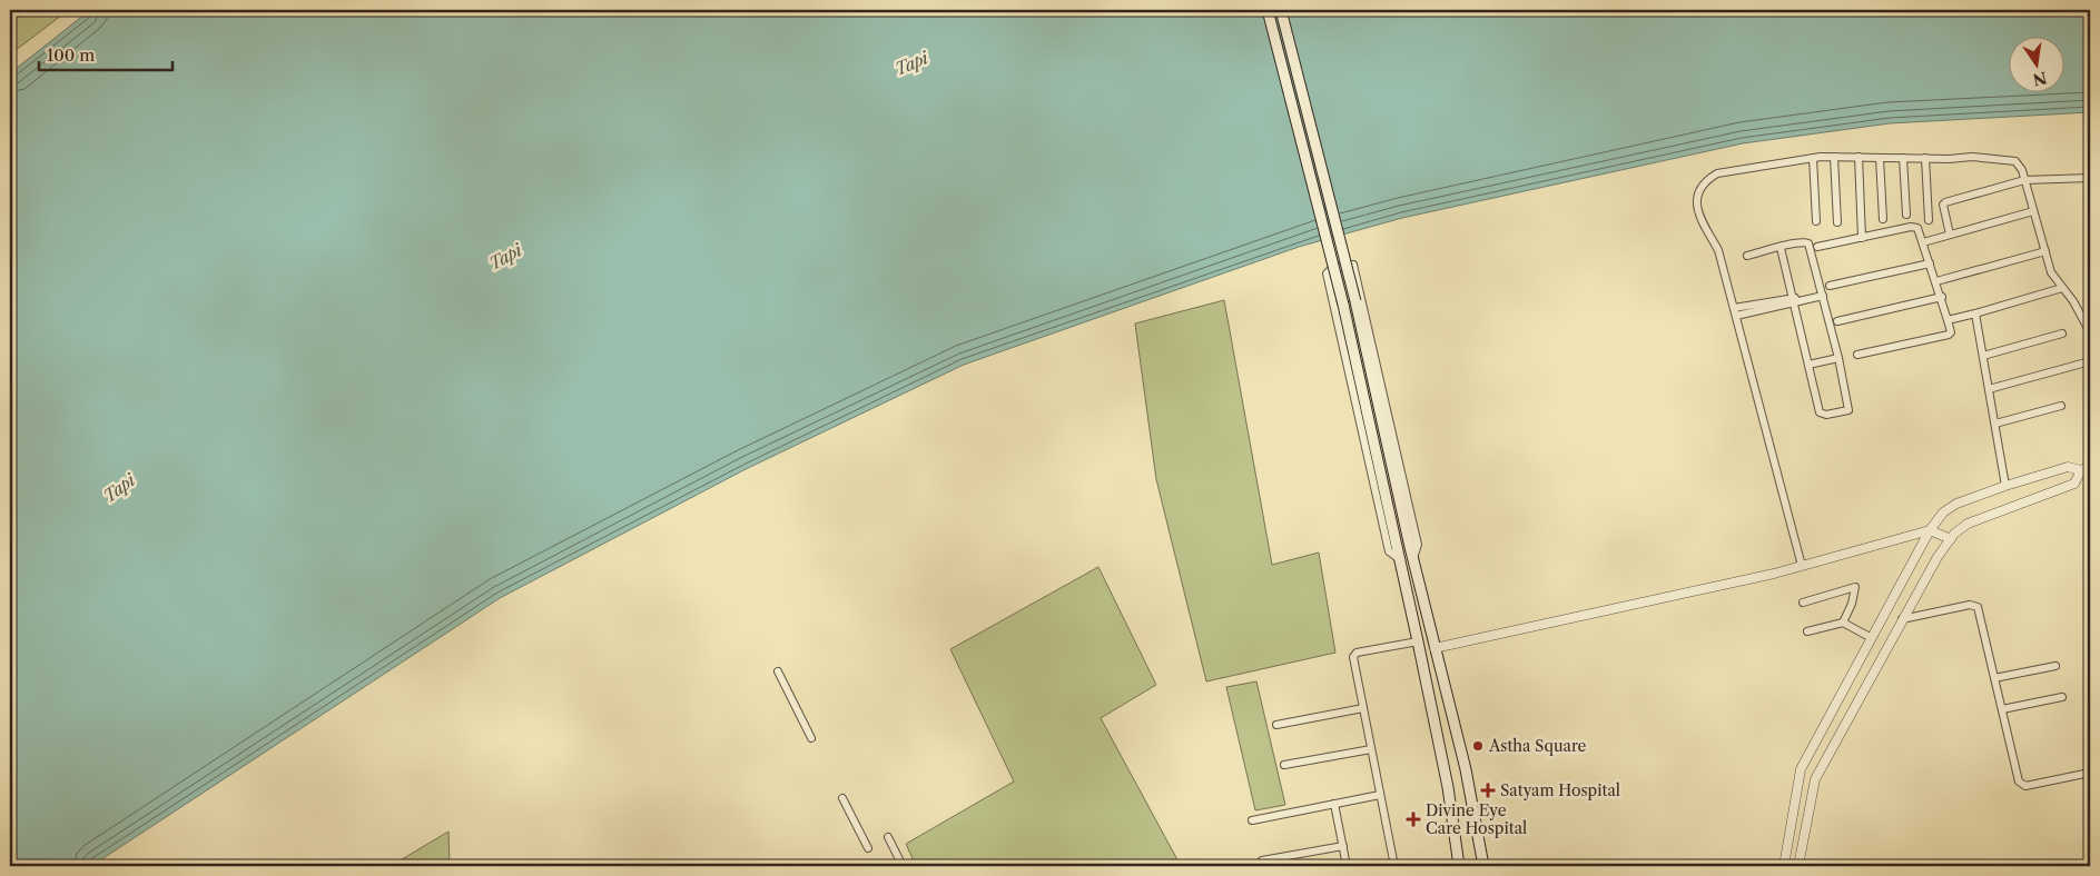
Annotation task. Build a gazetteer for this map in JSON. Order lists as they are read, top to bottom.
{
  "water": ["Tapi"],
  "places": {
    "other": ["Astha Square"],
    "health": ["Satyam Hospital", "Divine Eye Care Hospital"]
  },
  "scale_bar": "100 m",
  "north": "bottom"
}
